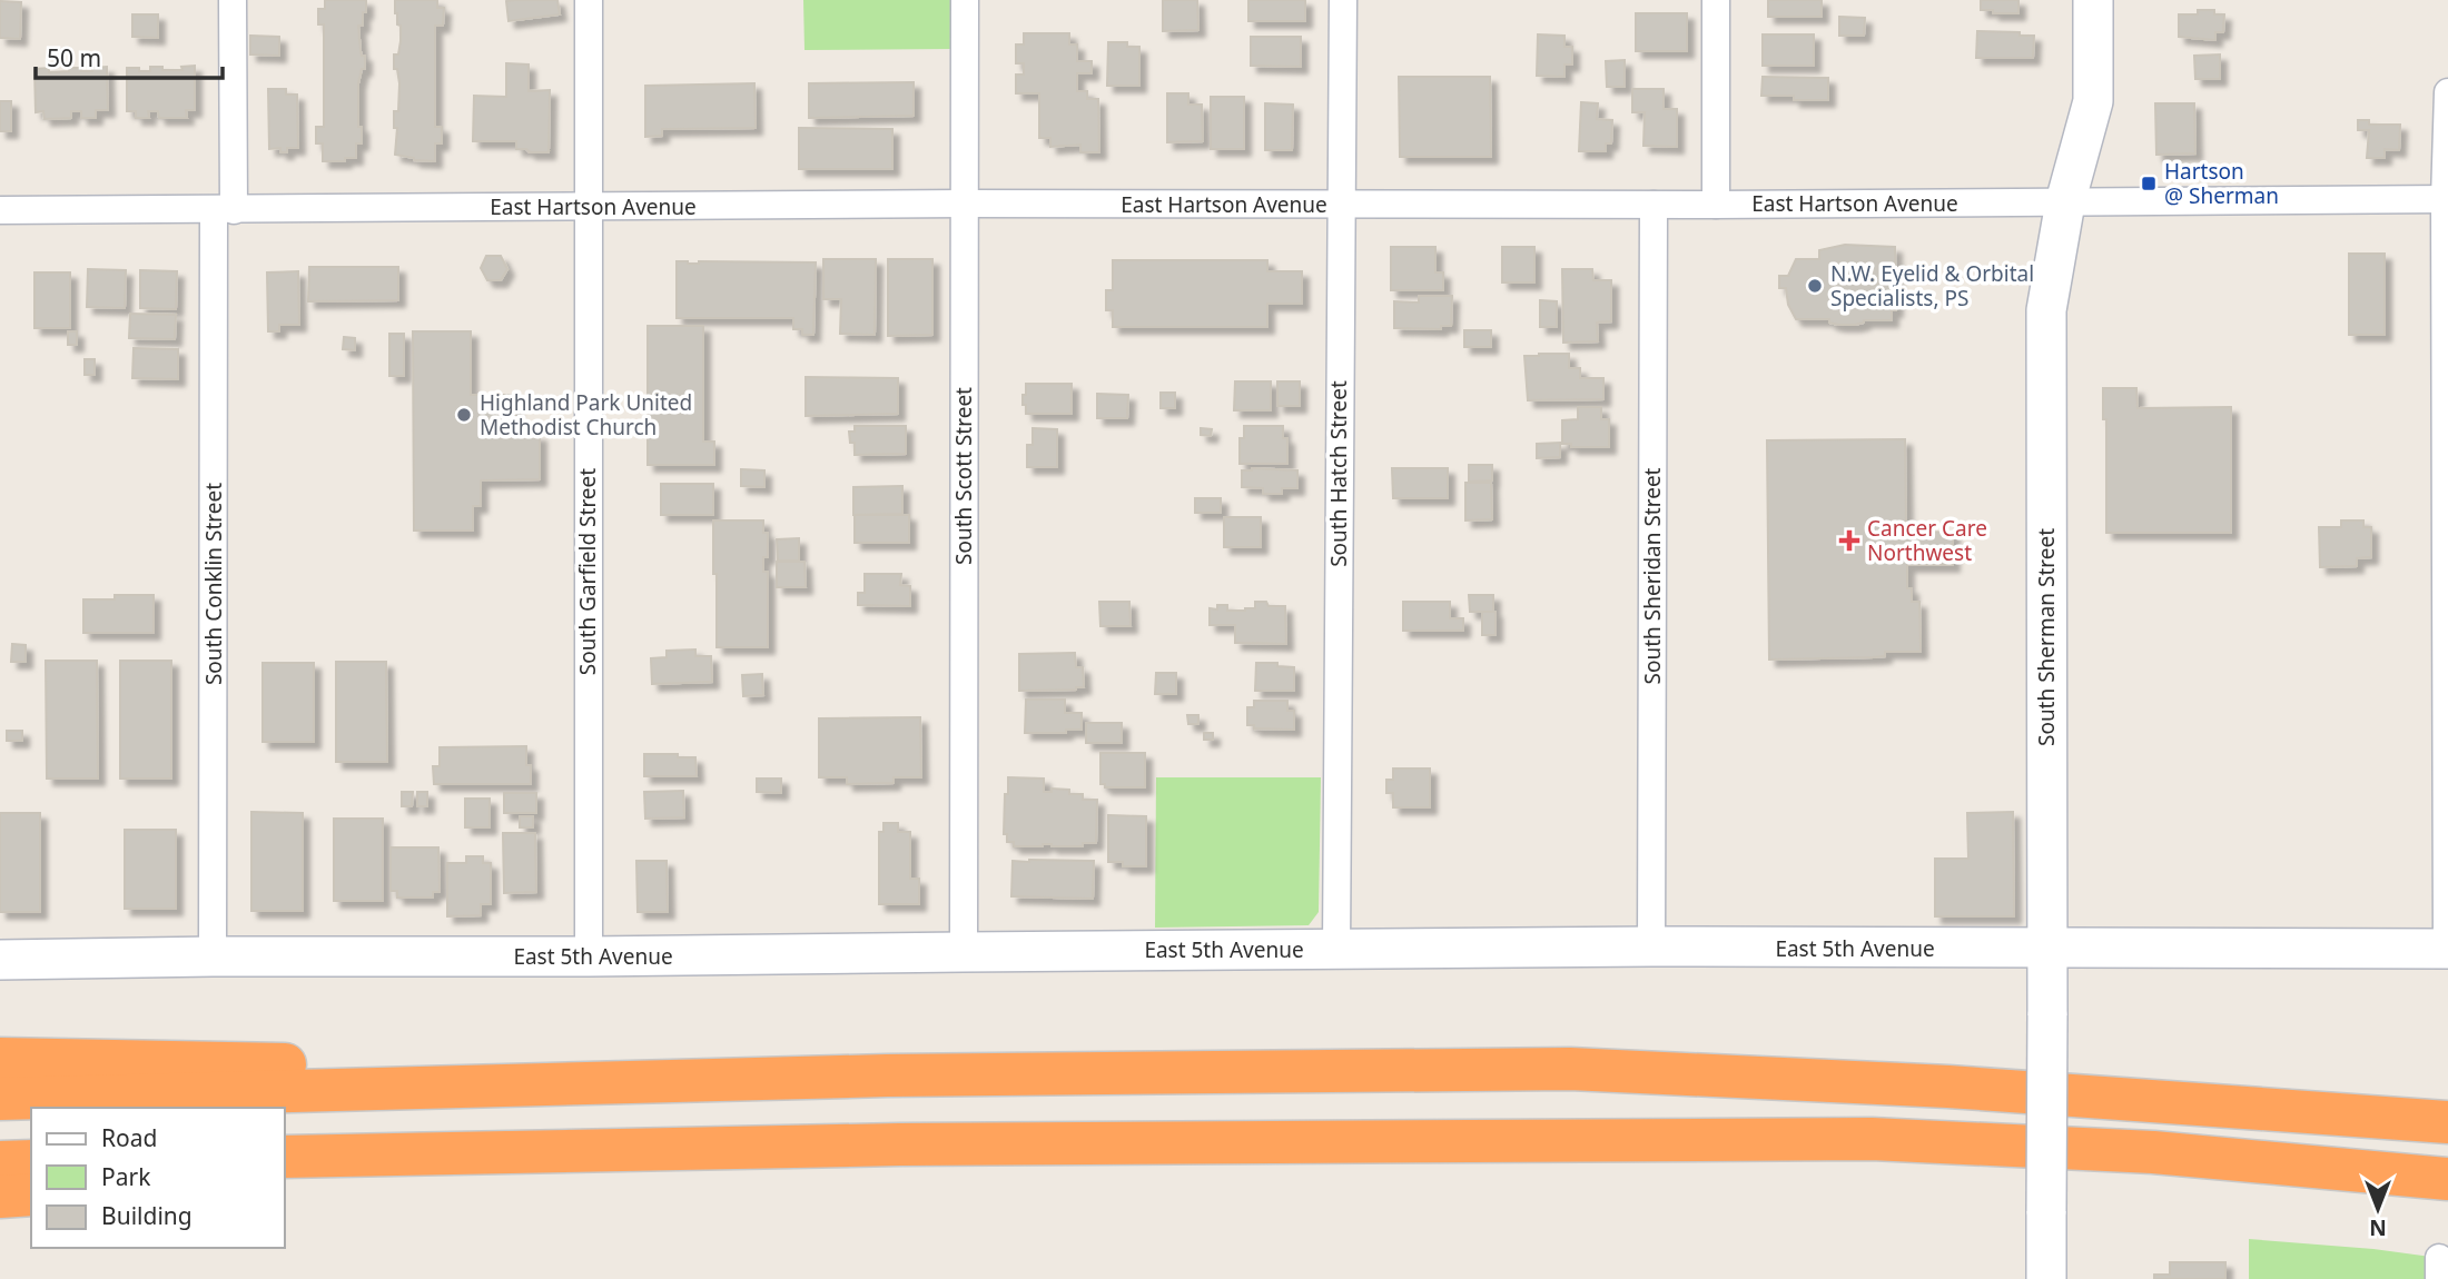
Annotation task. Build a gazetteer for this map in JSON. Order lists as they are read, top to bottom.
{
  "streets": {
    "street": [
      "East Hartson Avenue",
      "South Hatch Street",
      "South Scott Street",
      "South Garfield Street",
      "South Sheridan Street",
      "South Conklin Street",
      "South Sherman Street",
      "East 5th Avenue"
    ]
  },
  "crossings": [
    ["East Hartson Avenue", "South Hatch Street"],
    ["East Hartson Avenue", "South Scott Street"],
    ["East Hartson Avenue", "South Garfield Street"],
    ["East Hartson Avenue", "South Sheridan Street"],
    ["East Hartson Avenue", "South Conklin Street"],
    ["East Hartson Avenue", "South Sherman Street"],
    ["South Hatch Street", "East 5th Avenue"],
    ["South Scott Street", "East 5th Avenue"],
    ["South Garfield Street", "East 5th Avenue"],
    ["South Sheridan Street", "East 5th Avenue"],
    ["South Conklin Street", "East 5th Avenue"],
    ["South Sherman Street", "East 5th Avenue"]
  ],
  "places": {
    "transit": ["Hartson @ Sherman"],
    "other": ["N.W. Eyelid & Orbital Specialists, PS", "Highland Park United Methodist Church"],
    "health": ["Cancer Care Northwest"]
  },
  "legend": ["Road", "Park", "Building"],
  "scale_bar": "50 m",
  "north": "bottom"
}
